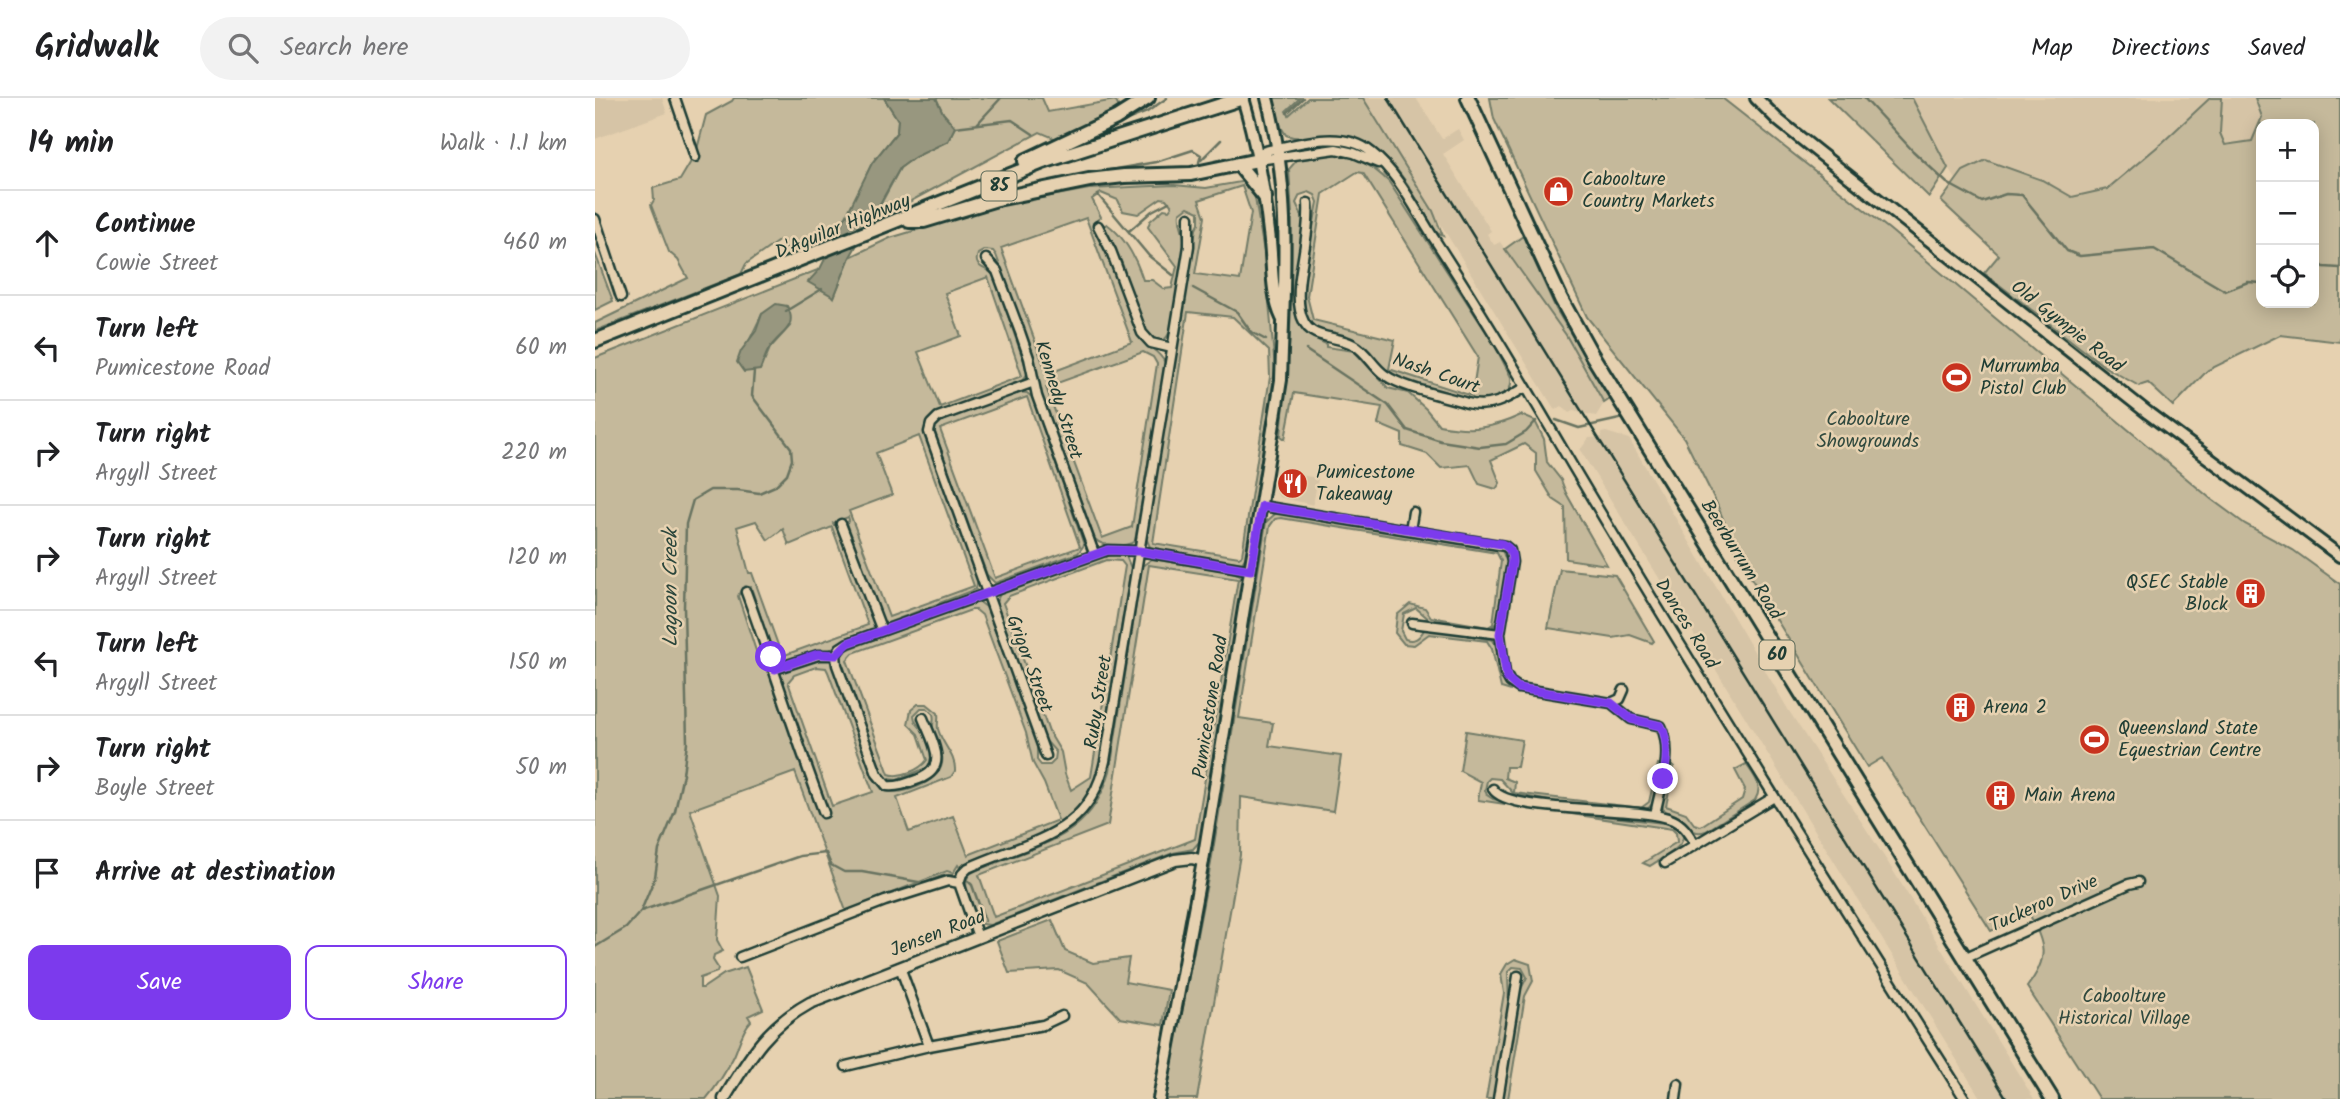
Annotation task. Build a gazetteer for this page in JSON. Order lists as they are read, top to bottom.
{
  "streets": {
    "main road": [
      "85",
      "D'Aguilar Highway",
      "Old Gympie Road",
      "Beerburrum Road",
      "60",
      "Pumicestone Road"
    ],
    "street": [
      "Nash Court",
      "Kennedy Street",
      "Dances Road",
      "Grigor Street",
      "Ruby Street",
      "Tuckeroo Drive",
      "Jensen Road"
    ]
  },
  "crossings": [
    ["D'Aguilar Highway", "Pumicestone Road"],
    ["Nash Court", "Dances Road"],
    ["Kennedy Street", "Grigor Street"],
    ["Beerburrum Road", "Tuckeroo Drive"],
    ["Dances Road", "Pumicestone Road"],
    ["Pumicestone Road", "Jensen Road"]
  ],
  "water": ["Lagoon Creek"],
  "parks": ["Caboolture Showgrounds", "Caboolture Historical Village"],
  "places": {
    "shop": ["Caboolture Country Markets"],
    "sports": ["Murrumba Pistol Club", "Queensland State Equestrian Centre"],
    "restaurant": ["Pumicestone Takeaway"],
    "building": ["QSEC Stable Block", "Arena 2", "Main Arena"]
  },
  "page": {
    "header": "Gridwalk",
    "search": "Search here",
    "nav": ["Map", "Directions", "Saved"],
    "heading": ["14 min", "Walk · 1.1 km"],
    "map_buttons": ["+", "−"],
    "list": [
      ["Continue", "Cowie Street", "460 m"],
      ["Turn left", "Pumicestone Road", "60 m"],
      ["Turn right", "Argyll Street", "220 m"],
      ["Turn right", "Argyll Street", "120 m"],
      ["Turn left", "Argyll Street", "150 m"],
      ["Turn right", "Boyle Street", "50 m"],
      "Arrive at destination"
    ],
    "buttons": ["Save", "Share"]
  }
}
